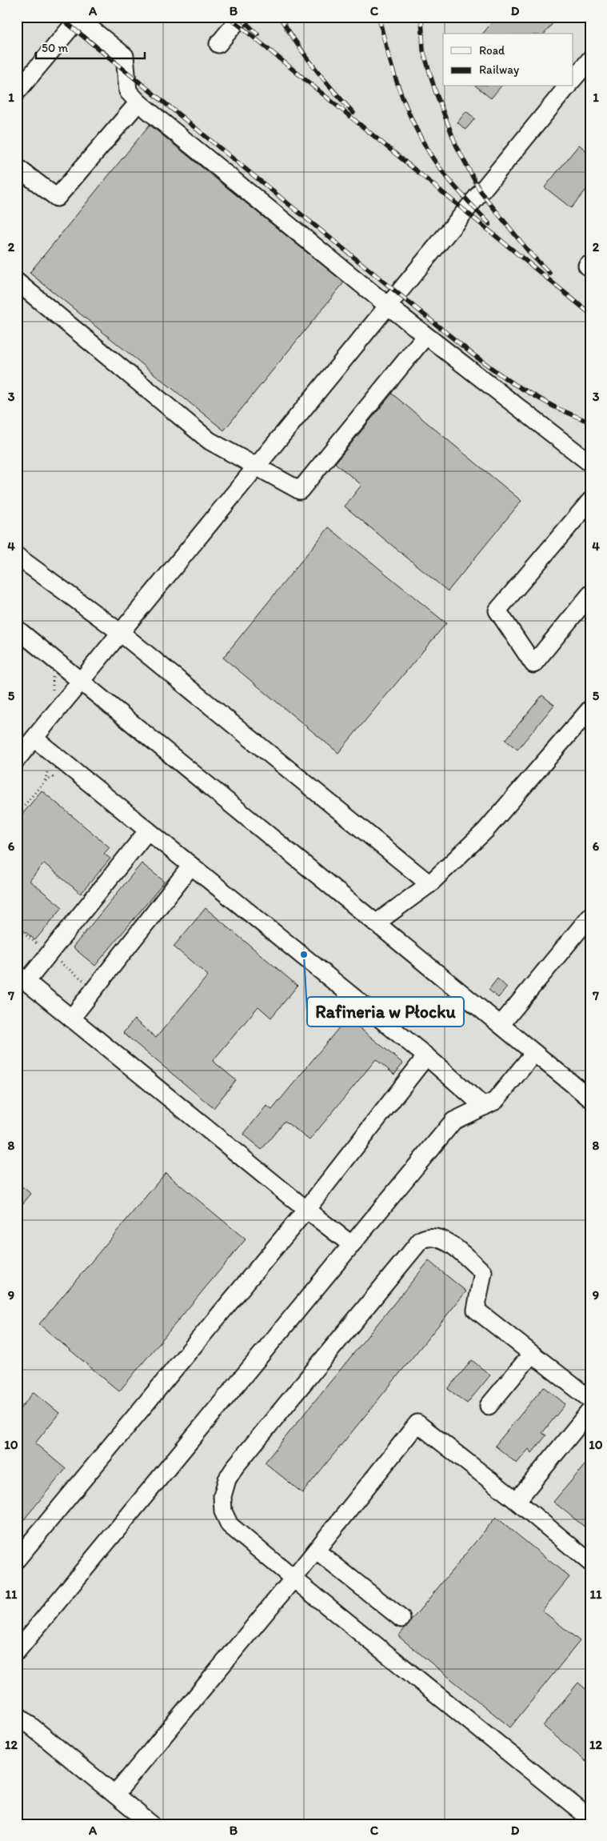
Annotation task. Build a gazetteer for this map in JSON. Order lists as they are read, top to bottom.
{
  "places": ["Rafineria w Płocku"],
  "legend": ["Road", "Railway"],
  "scale_bar": "50 m",
  "grid": {
    "columns": [
      "A",
      "B",
      "C",
      "D"
    ],
    "rows": [
      "1",
      "2",
      "3",
      "4",
      "5",
      "6",
      "7",
      "8",
      "9",
      "10",
      "11",
      "12"
    ]
  }
}
